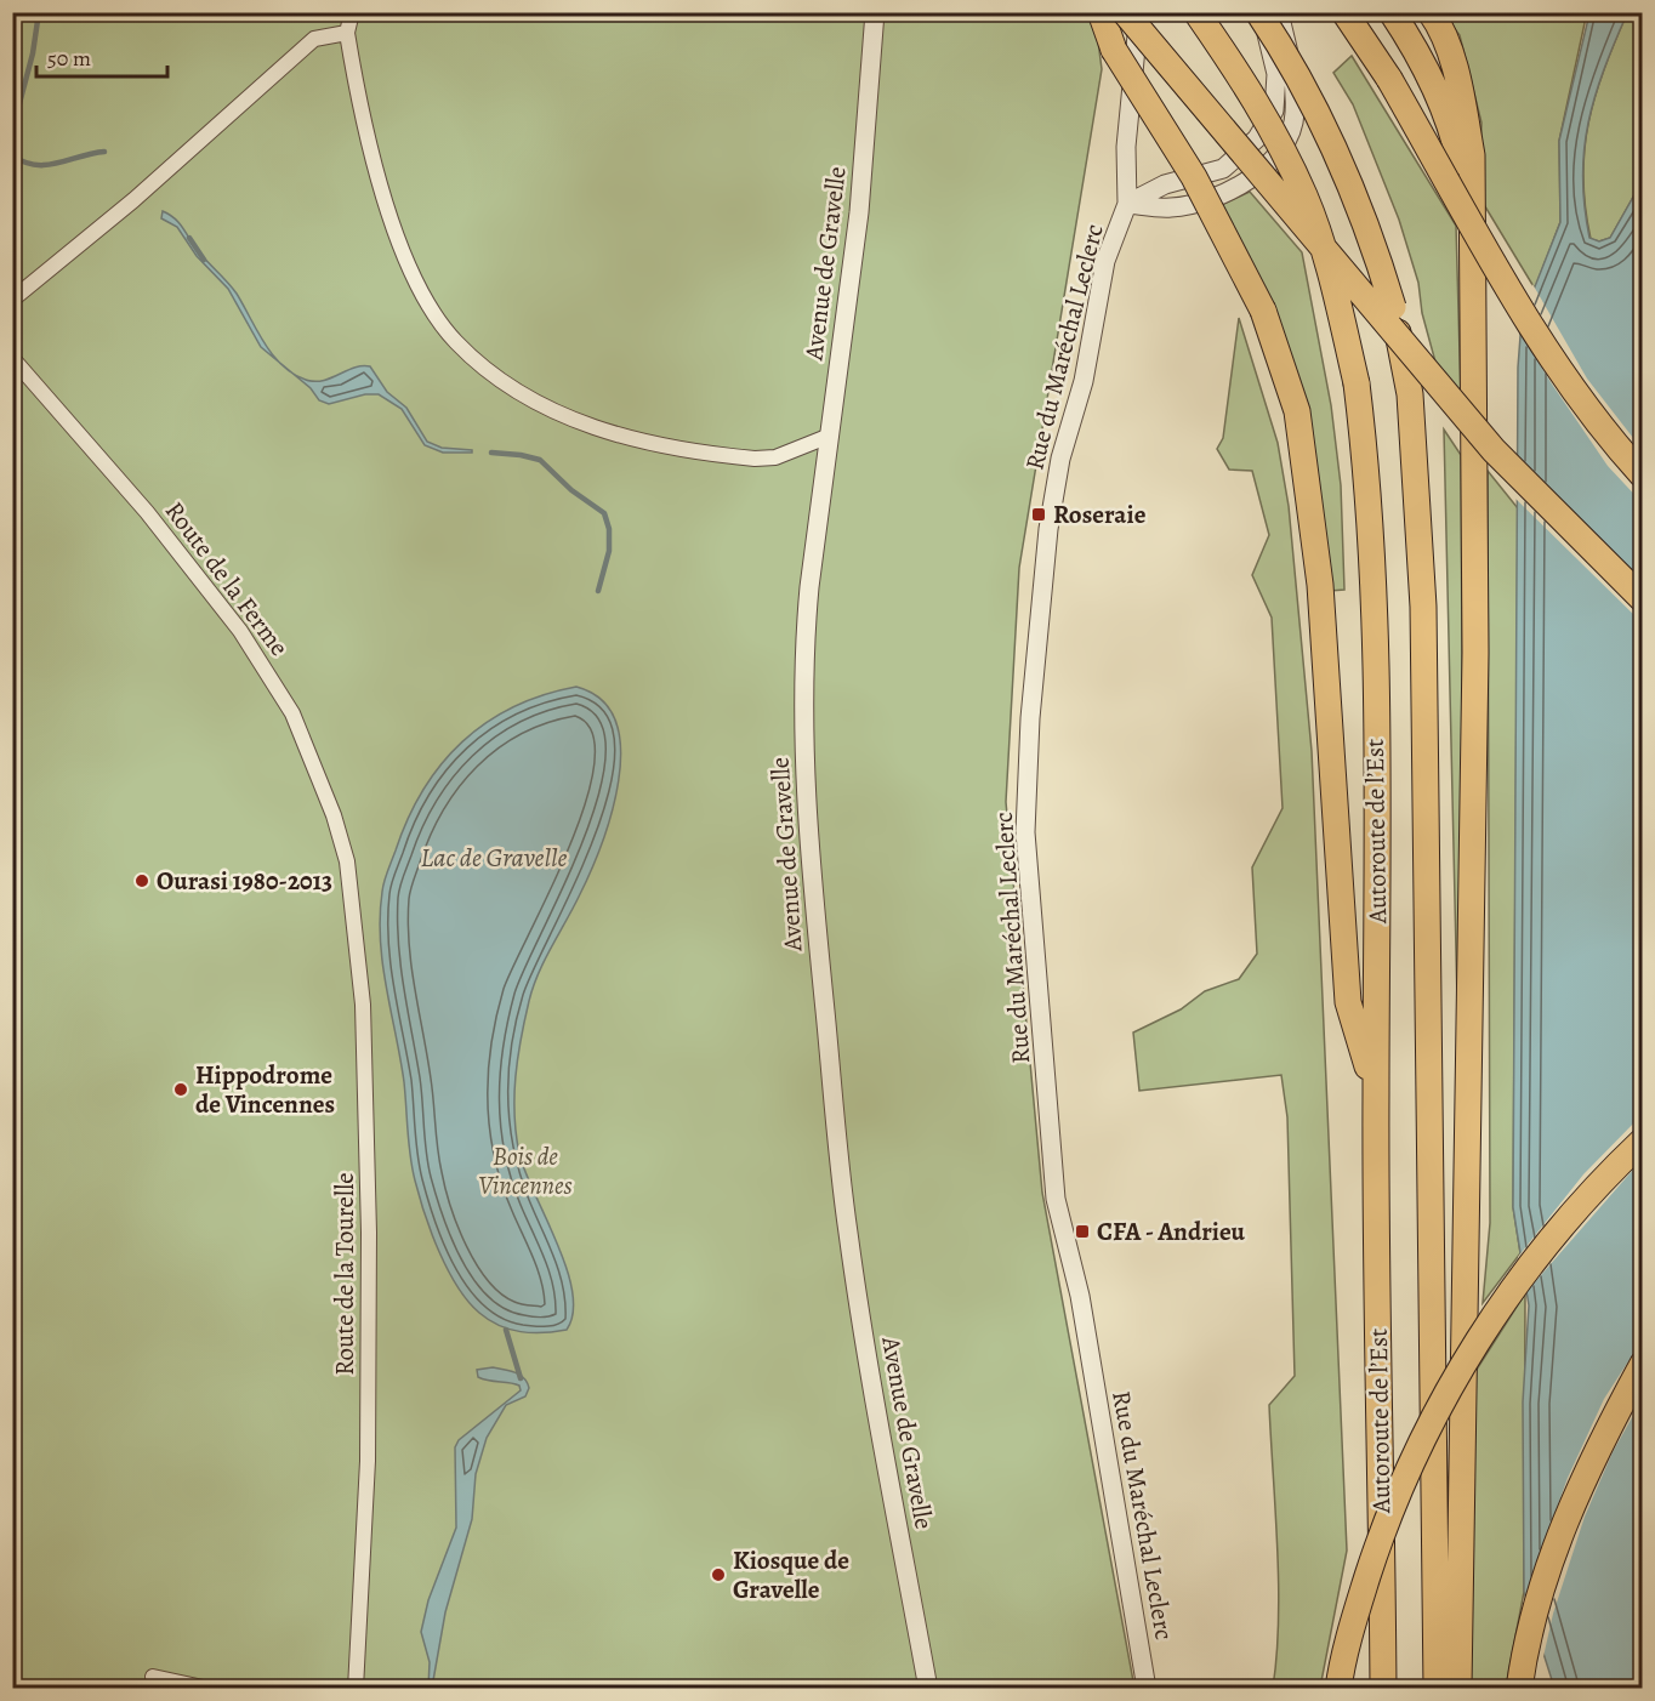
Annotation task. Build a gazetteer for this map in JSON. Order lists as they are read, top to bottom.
{
  "streets": {
    "highway": ["Autoroute de l’Est"],
    "street": [
      "Avenue de Gravelle",
      "Rue du Maréchal Leclerc",
      "Route de la Ferme",
      "Route de la Tourelle"
    ]
  },
  "crossings": [
    ["Route de la Ferme", "Route de la Tourelle"]
  ],
  "water": ["Lac de Gravelle"],
  "parks": ["Bois de Vincennes"],
  "places": {
    "transit": ["Roseraie", "CFA - Andrieu"],
    "other": ["Ourasi 1980-2013", "Hippodrome de Vincennes", "Kiosque de Gravelle"]
  },
  "scale_bar": "50 m"
}
